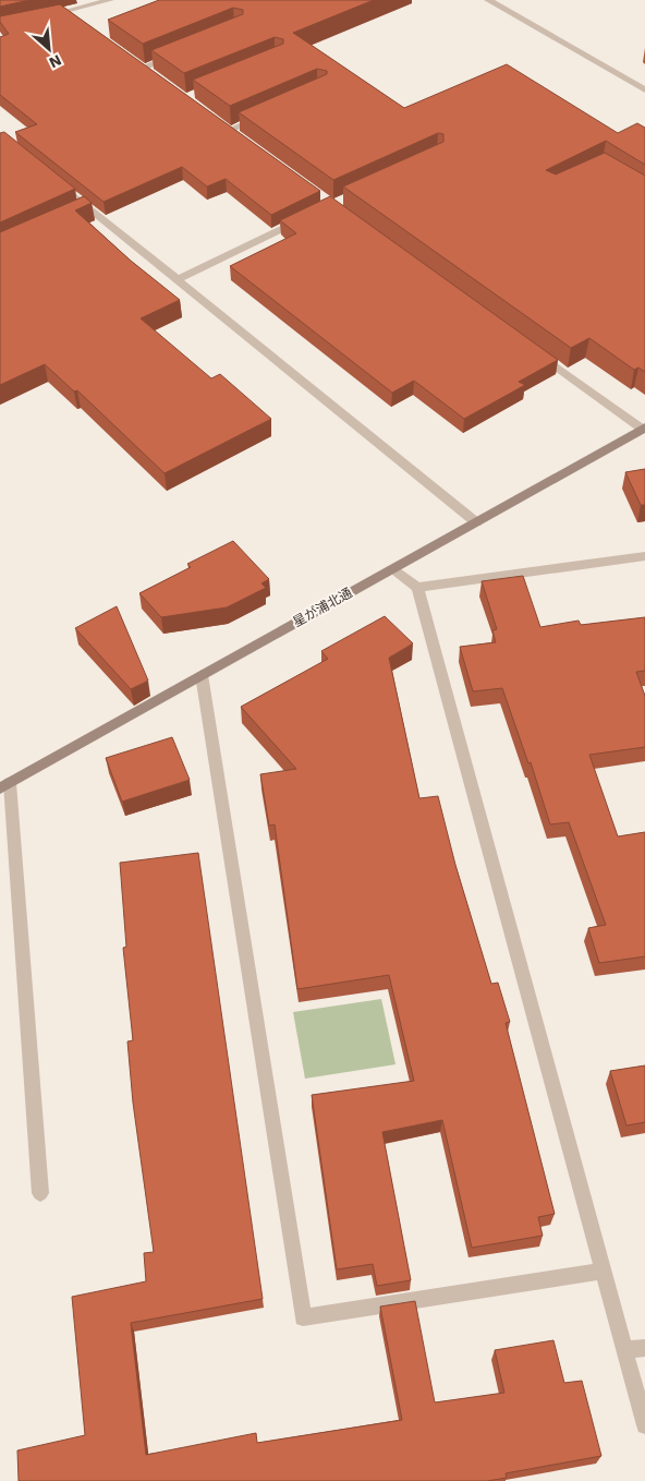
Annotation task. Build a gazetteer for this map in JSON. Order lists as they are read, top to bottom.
{
  "streets": {
    "street": ["星が浦北通"]
  },
  "north": "bottom right"
}
